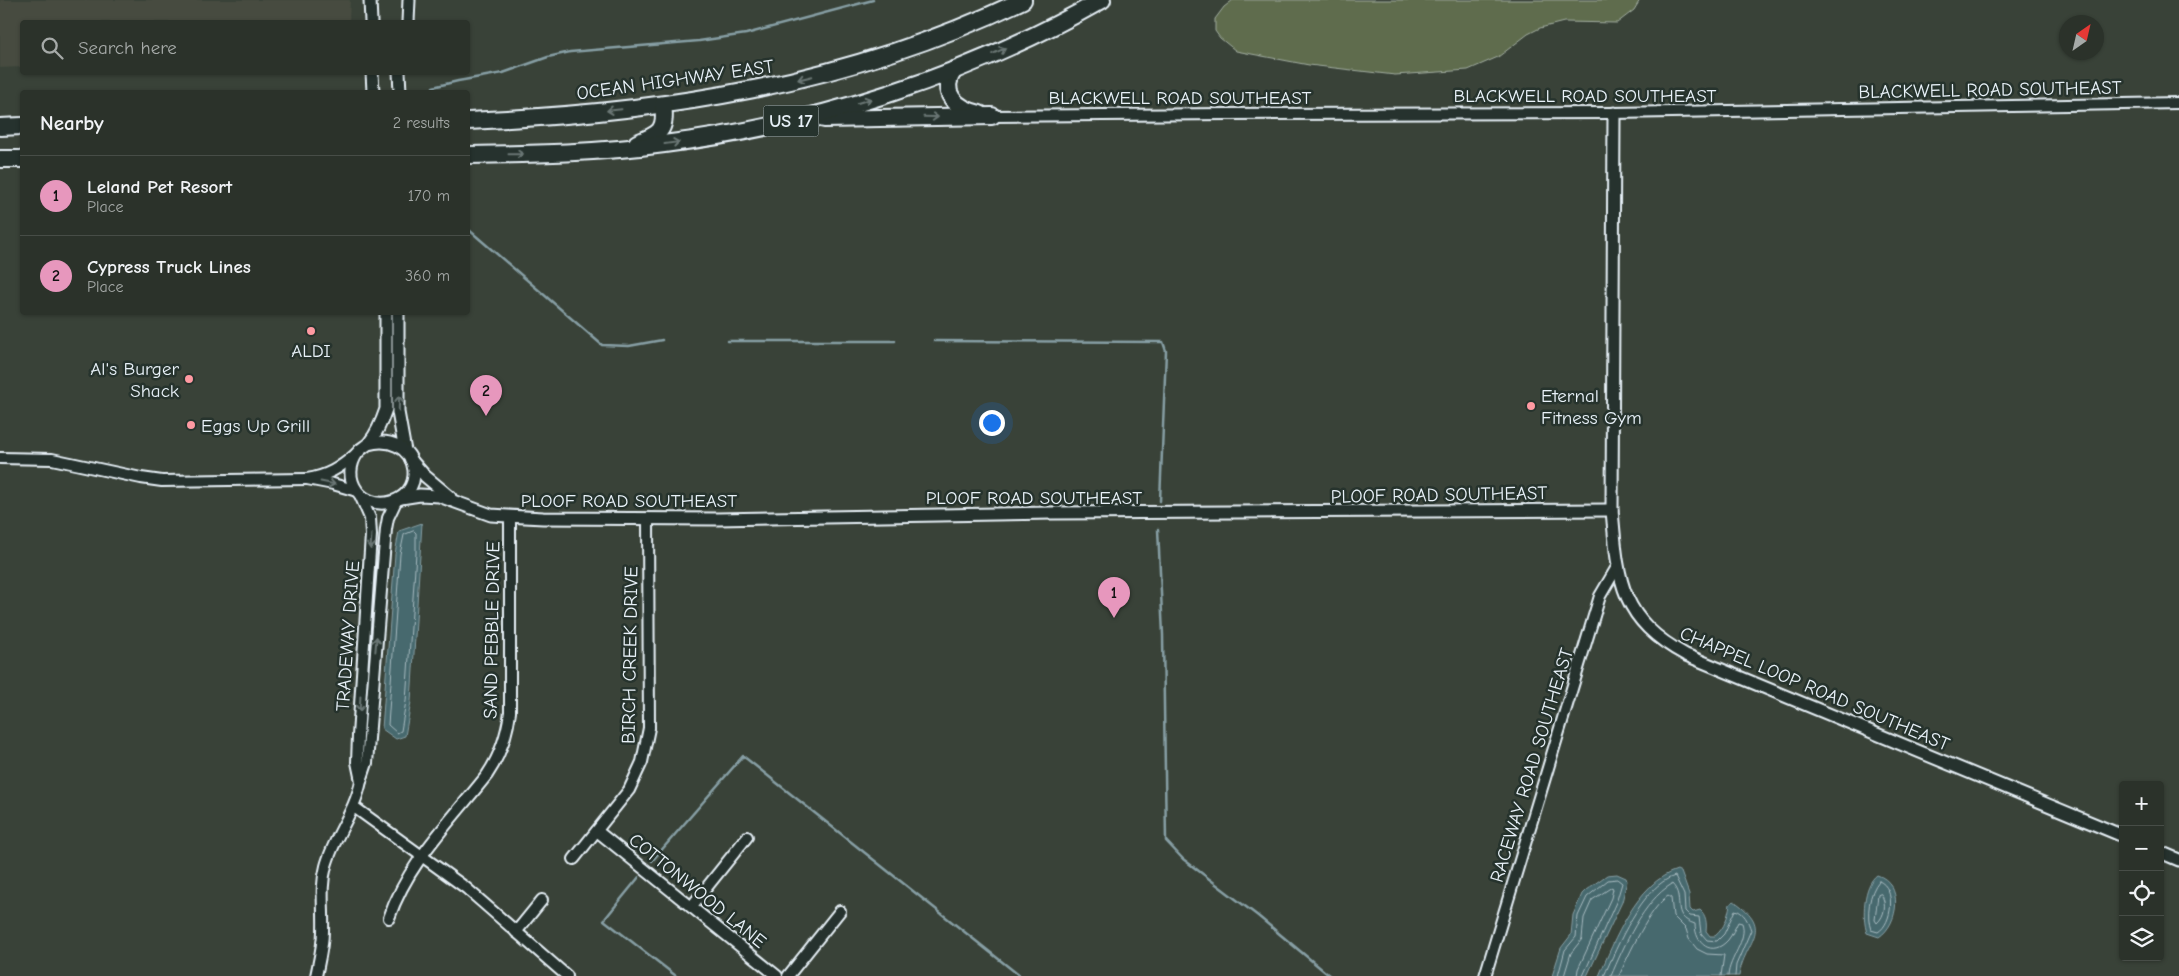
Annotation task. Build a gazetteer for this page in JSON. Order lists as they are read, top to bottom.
{
  "streets": {
    "highway": ["OCEAN HIGHWAY EAST", "US 17"],
    "street": [
      "BLACKWELL ROAD SOUTHEAST",
      "PLOOF ROAD SOUTHEAST",
      "SAND PEBBLE DRIVE",
      "TRADEWAY DRIVE",
      "BIRCH CREEK DRIVE",
      "CHAPPEL LOOP ROAD SOUTHEAST",
      "RACEWAY ROAD SOUTHEAST",
      "COTTONWOOD LANE"
    ]
  },
  "crossings": [
    ["BLACKWELL ROAD SOUTHEAST", "CHAPPEL LOOP ROAD SOUTHEAST"],
    ["PLOOF ROAD SOUTHEAST", "SAND PEBBLE DRIVE"],
    ["PLOOF ROAD SOUTHEAST", "TRADEWAY DRIVE"],
    ["PLOOF ROAD SOUTHEAST", "BIRCH CREEK DRIVE"],
    ["PLOOF ROAD SOUTHEAST", "CHAPPEL LOOP ROAD SOUTHEAST"],
    ["BIRCH CREEK DRIVE", "COTTONWOOD LANE"],
    ["CHAPPEL LOOP ROAD SOUTHEAST", "RACEWAY ROAD SOUTHEAST"]
  ],
  "places": [
    "ALDI",
    "Al's Burger Shack",
    "Eternal Fitness Gym",
    "Eggs Up Grill"
  ],
  "north": "top right",
  "page": {
    "search": "Search here",
    "heading": ["Nearby", "2 results"],
    "list": [
      {
        "mark": "1",
        "name": "Leland Pet Resort",
        "note": "Place",
        "value": "170 m"
      },
      {
        "mark": "2",
        "name": "Cypress Truck Lines",
        "note": "Place",
        "value": "360 m"
      }
    ],
    "pins": ["2", "1"],
    "map_buttons": ["+", "−"]
  }
}
